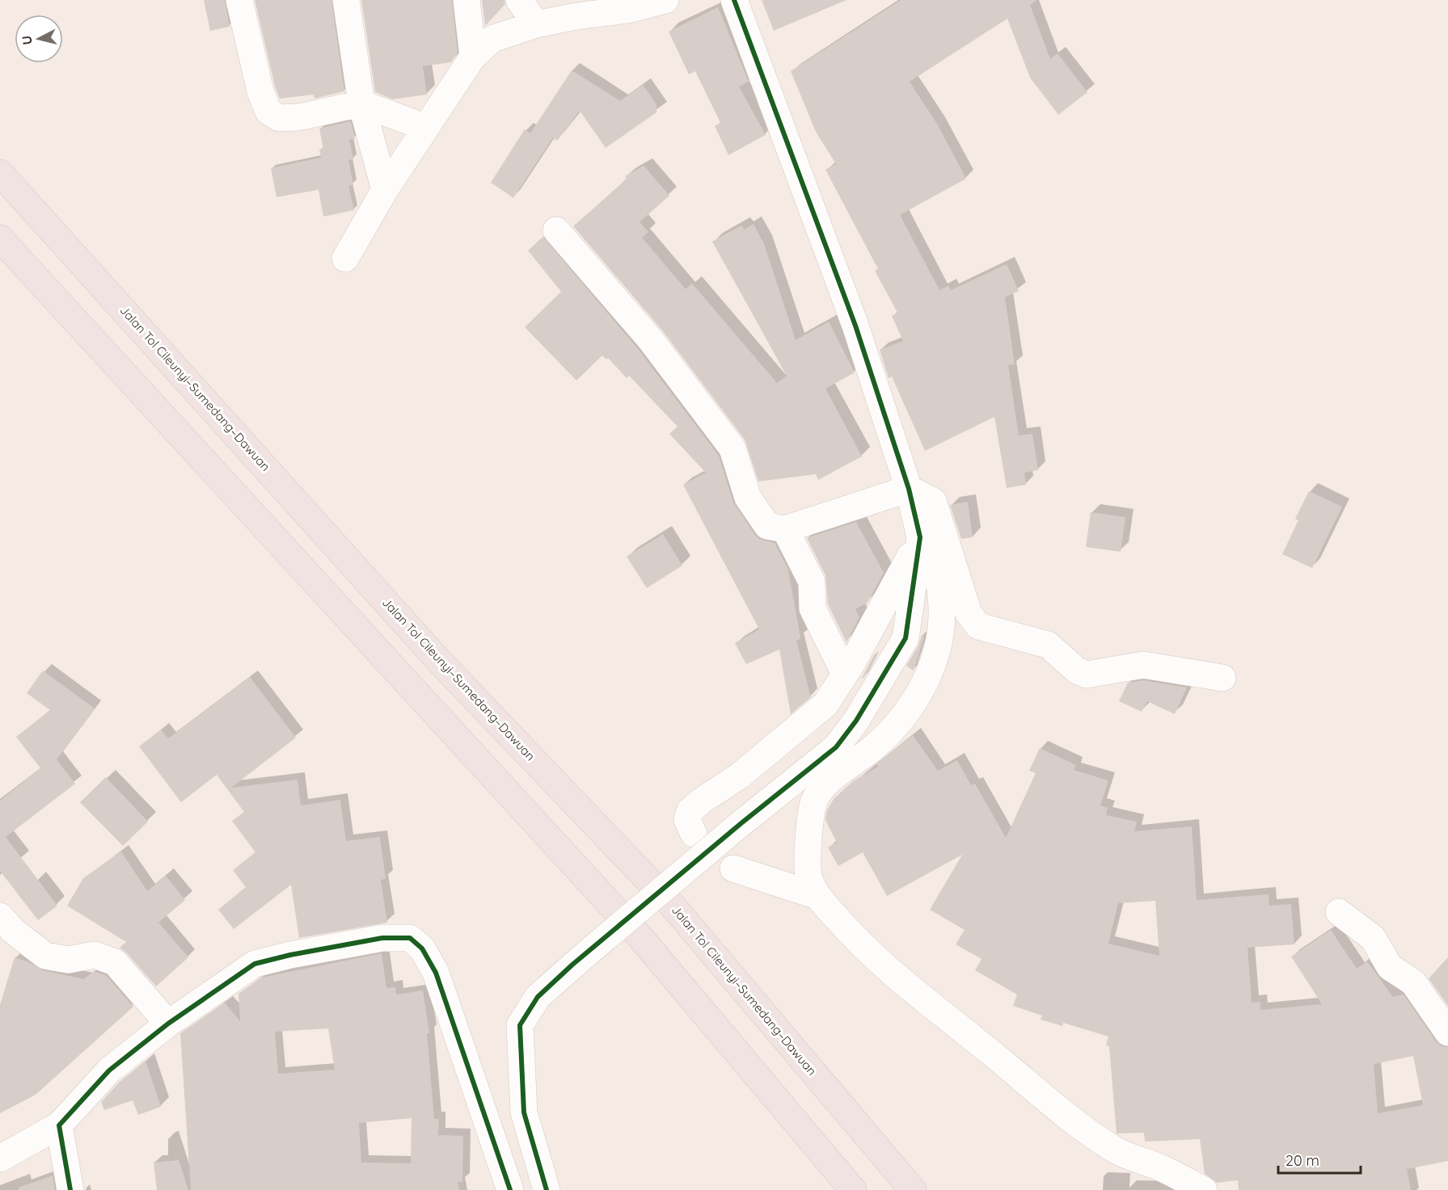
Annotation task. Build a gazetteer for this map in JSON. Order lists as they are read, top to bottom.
{
  "streets": {
    "highway": ["Jalan Tol Cileunyi–Sumedang–Dawuan"]
  },
  "scale_bar": "20 m",
  "north": "left"
}
